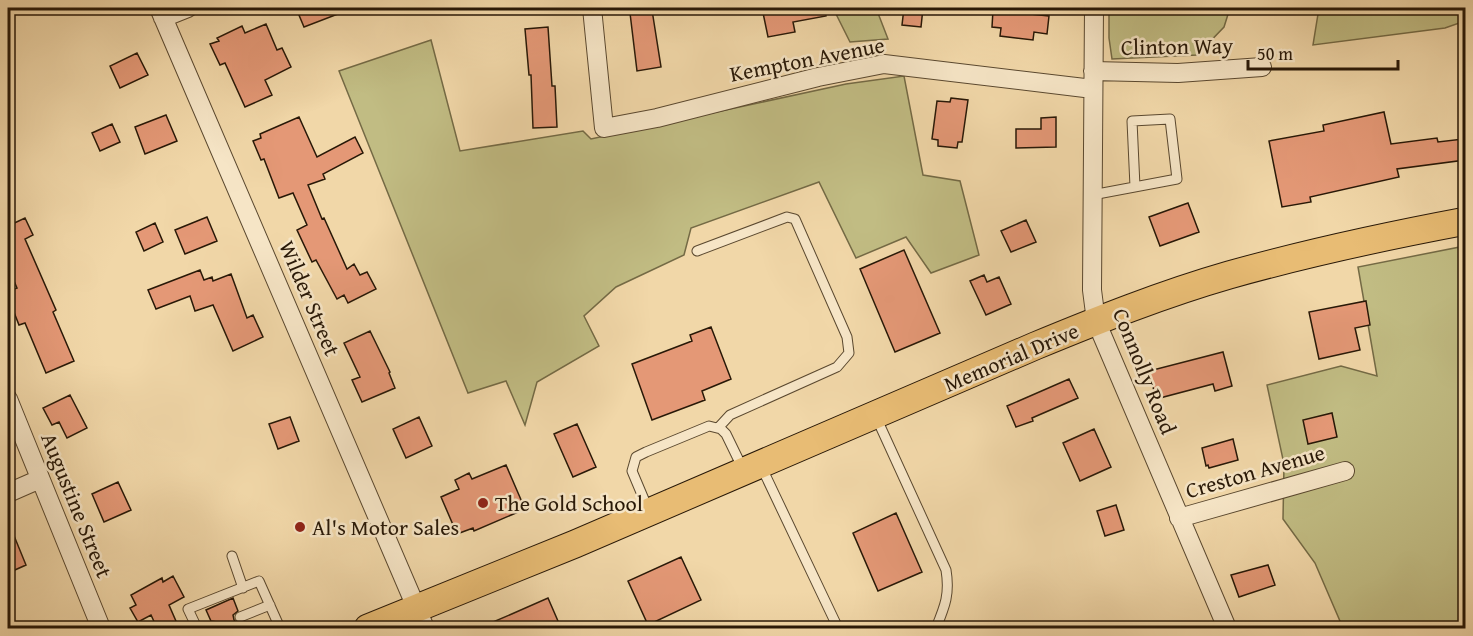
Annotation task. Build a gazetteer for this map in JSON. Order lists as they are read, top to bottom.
{
  "streets": {
    "main road": ["Memorial Drive"],
    "street": [
      "Clinton Way",
      "Kempton Avenue",
      "Wilder Street",
      "Connolly Road",
      "Creston Avenue",
      "Augustine Street"
    ]
  },
  "crossings": [
    ["Clinton Way", "Kempton Avenue"],
    ["Clinton Way", "Connolly Road"],
    ["Kempton Avenue", "Connolly Road"],
    ["Wilder Street", "Memorial Drive"],
    ["Memorial Drive", "Connolly Road"],
    ["Connolly Road", "Creston Avenue"]
  ],
  "places": ["The Gold School", "Al's Motor Sales"],
  "scale_bar": "50 m"
}
